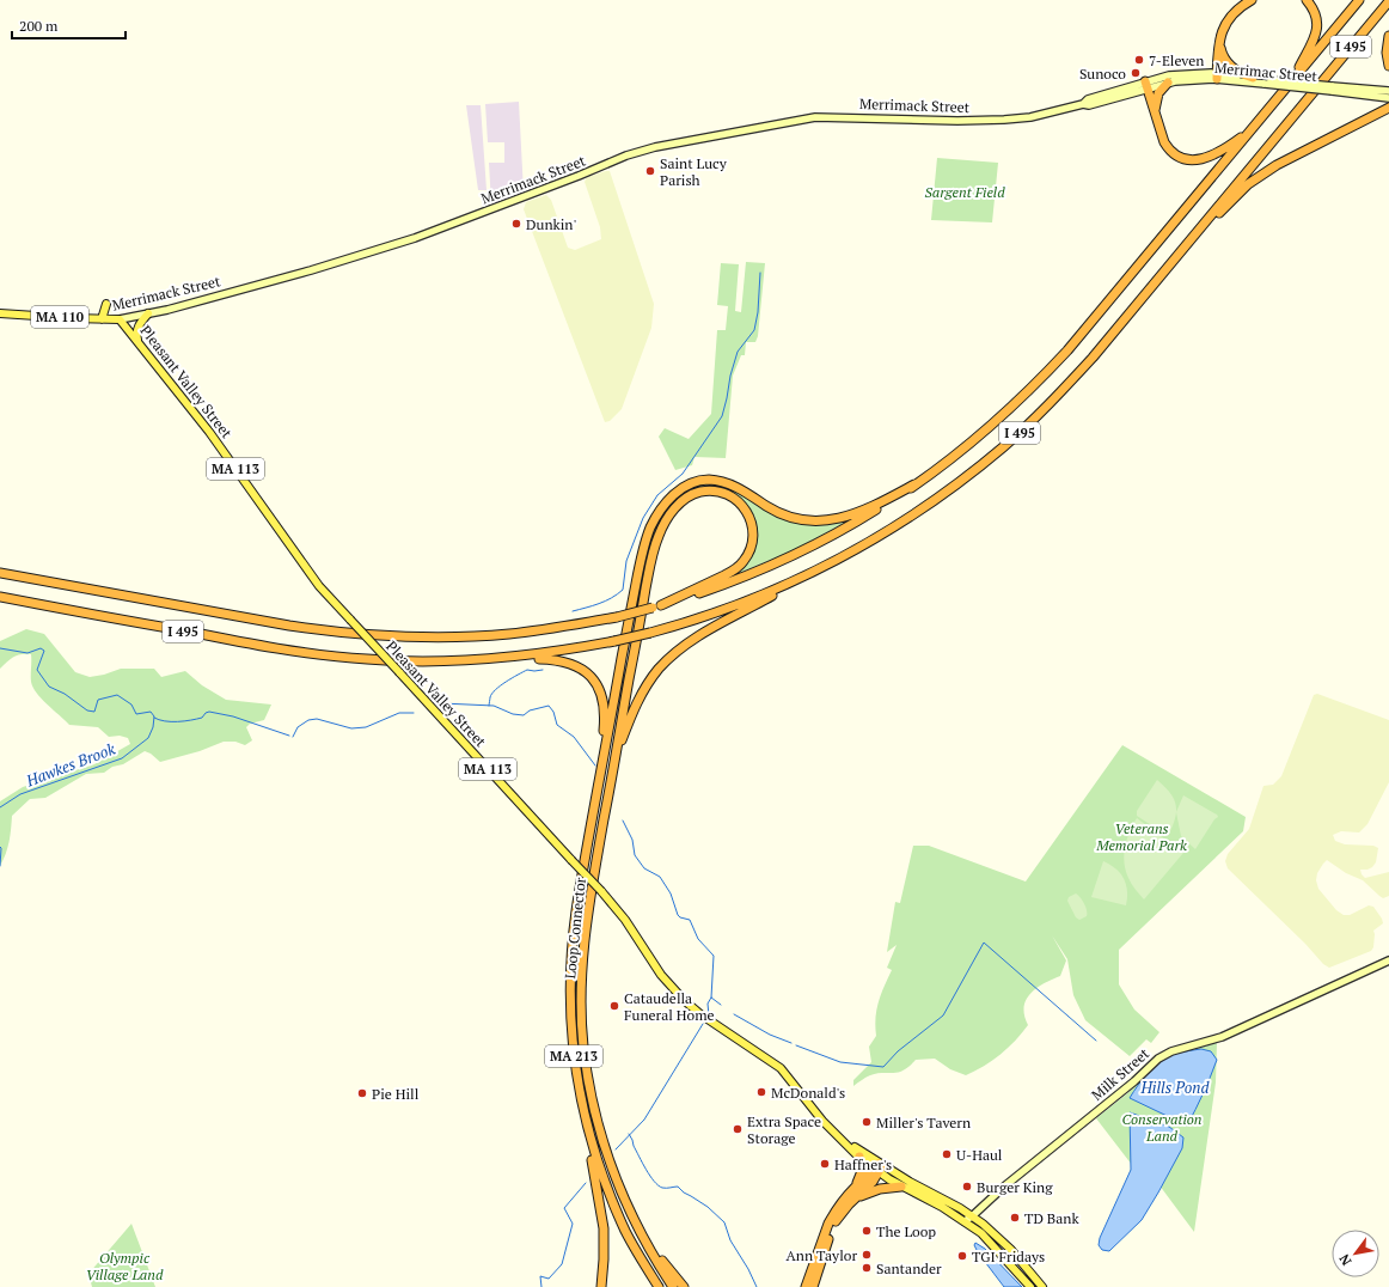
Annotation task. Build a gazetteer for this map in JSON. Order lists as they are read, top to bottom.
{
  "streets": {
    "highway": ["I 495", "Loop Connector", "MA 213"],
    "main road": [
      "Merrimac Street",
      "Merrimack Street",
      "MA 110",
      "Pleasant Valley Street",
      "MA 113",
      "Milk Street"
    ]
  },
  "crossings": [
    ["Merrimac Street", "Merrimack Street"],
    ["Merrimack Street", "Pleasant Valley Street"],
    ["Pleasant Valley Street", "Milk Street"]
  ],
  "water": ["Hawkes Brook", "Hills Pond"],
  "parks": [
    "Sargent Field",
    "Veterans Memorial Park",
    "Conservation Land",
    "Olympic Village Land"
  ],
  "places": [
    "7-Eleven",
    "Sunoco",
    "Saint Lucy Parish",
    "Dunkin'",
    "Cataudella Funeral Home",
    "McDonald's",
    "Pie Hill",
    "Miller's Tavern",
    "Extra Space Storage",
    "U-Haul",
    "Haffner's",
    "Burger King",
    "TD Bank",
    "The Loop",
    "Ann Taylor",
    "TGI Fridays",
    "Santander"
  ],
  "scale_bar": "200 m",
  "north": "bottom left"
}
